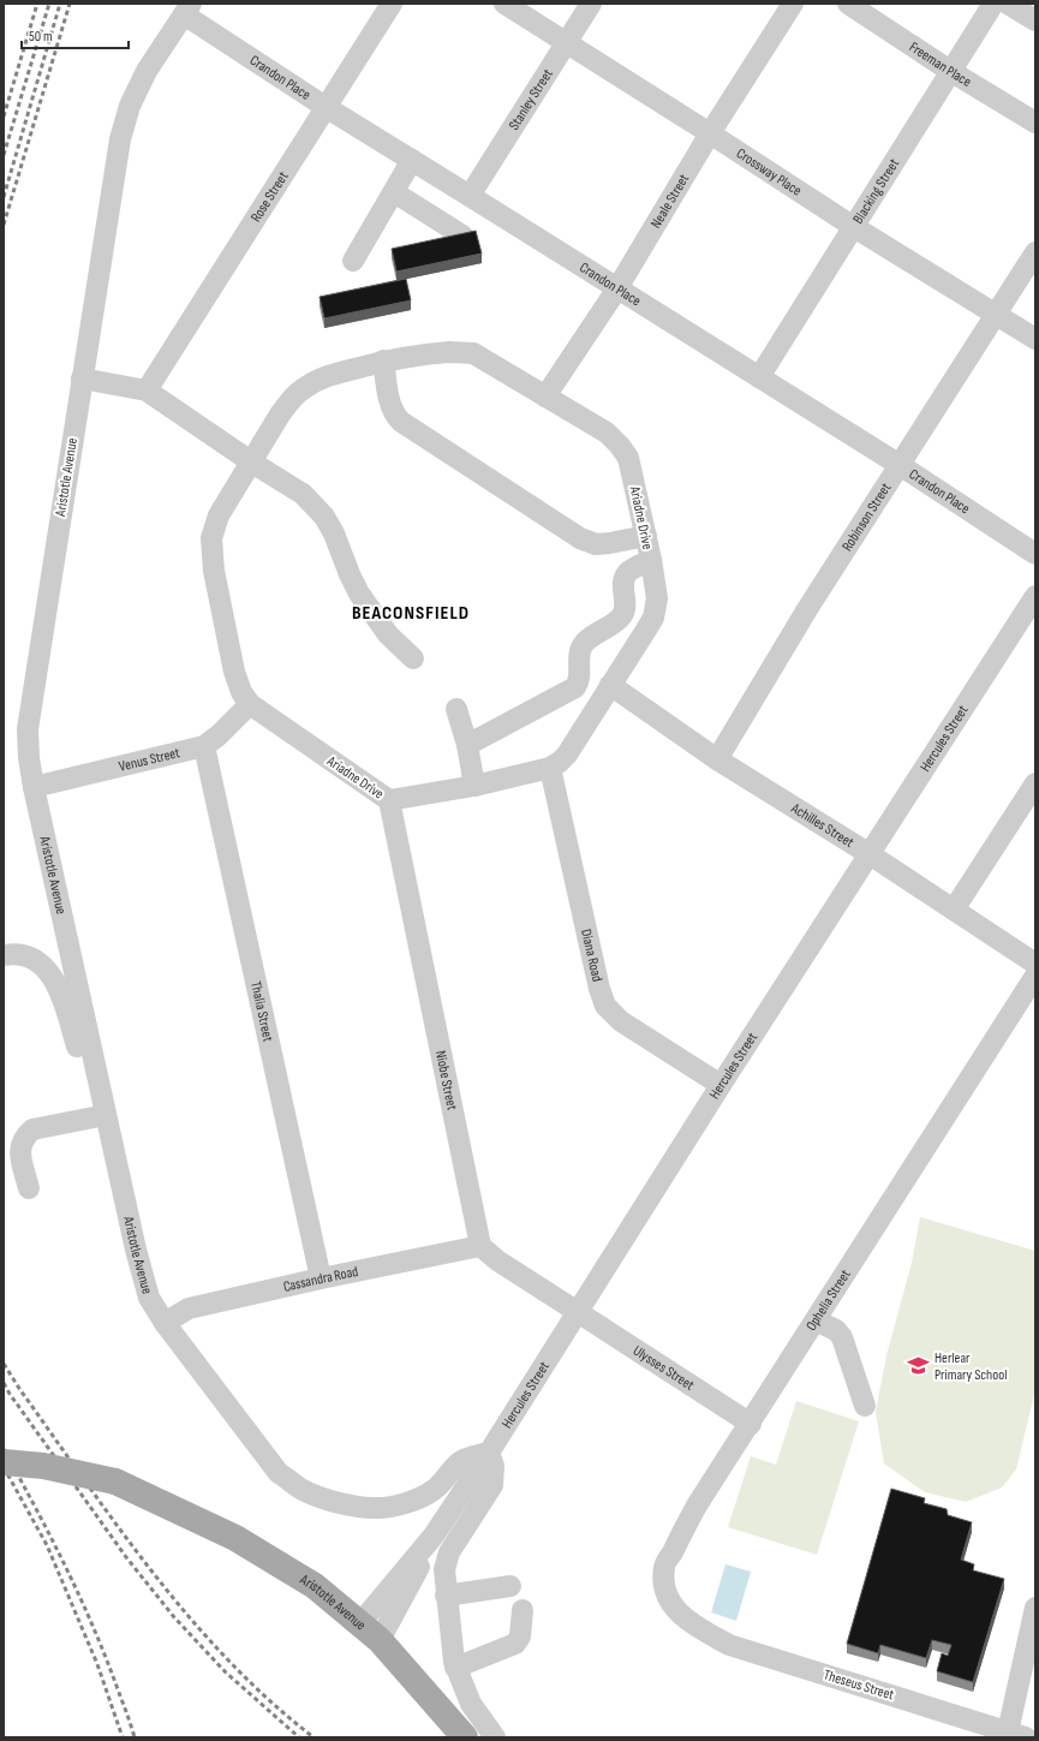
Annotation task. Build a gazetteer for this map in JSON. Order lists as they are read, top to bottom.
{
  "streets": {
    "main road": ["Aristotle Avenue"],
    "street": [
      "Freeman Place",
      "Crandon Place",
      "Stanley Street",
      "Crossway Place",
      "Blacking Street",
      "Rose Street",
      "Neale Street",
      "Robinson Street",
      "Ariadne Drive",
      "Hercules Street",
      "Venus Street",
      "Achilles Street",
      "Diana Road",
      "Thalia Street",
      "Niobe Street",
      "Cassandra Road",
      "Ophelia Street",
      "Ulysses Street",
      "Theseus Street"
    ]
  },
  "crossings": [
    ["Freeman Place", "Blacking Street"],
    ["Crandon Place", "Stanley Street"],
    ["Crandon Place", "Blacking Street"],
    ["Crandon Place", "Rose Street"],
    ["Crandon Place", "Neale Street"],
    ["Crandon Place", "Aristotle Avenue"],
    ["Crandon Place", "Robinson Street"],
    ["Stanley Street", "Crossway Place"],
    ["Crossway Place", "Blacking Street"],
    ["Crossway Place", "Neale Street"],
    ["Crossway Place", "Robinson Street"],
    ["Neale Street", "Ariadne Drive"],
    ["Aristotle Avenue", "Hercules Street"],
    ["Aristotle Avenue", "Venus Street"],
    ["Aristotle Avenue", "Cassandra Road"],
    ["Robinson Street", "Achilles Street"],
    ["Ariadne Drive", "Venus Street"],
    ["Ariadne Drive", "Achilles Street"],
    ["Ariadne Drive", "Diana Road"],
    ["Ariadne Drive", "Niobe Street"],
    ["Hercules Street", "Achilles Street"],
    ["Hercules Street", "Diana Road"],
    ["Hercules Street", "Ulysses Street"],
    ["Venus Street", "Thalia Street"],
    ["Thalia Street", "Cassandra Road"],
    ["Niobe Street", "Cassandra Road"],
    ["Ophelia Street", "Ulysses Street"],
    ["Ophelia Street", "Theseus Street"]
  ],
  "districts": ["BEACONSFIELD"],
  "places": {
    "school or university": ["Herlear Primary School"]
  },
  "scale_bar": "50 m"
}
